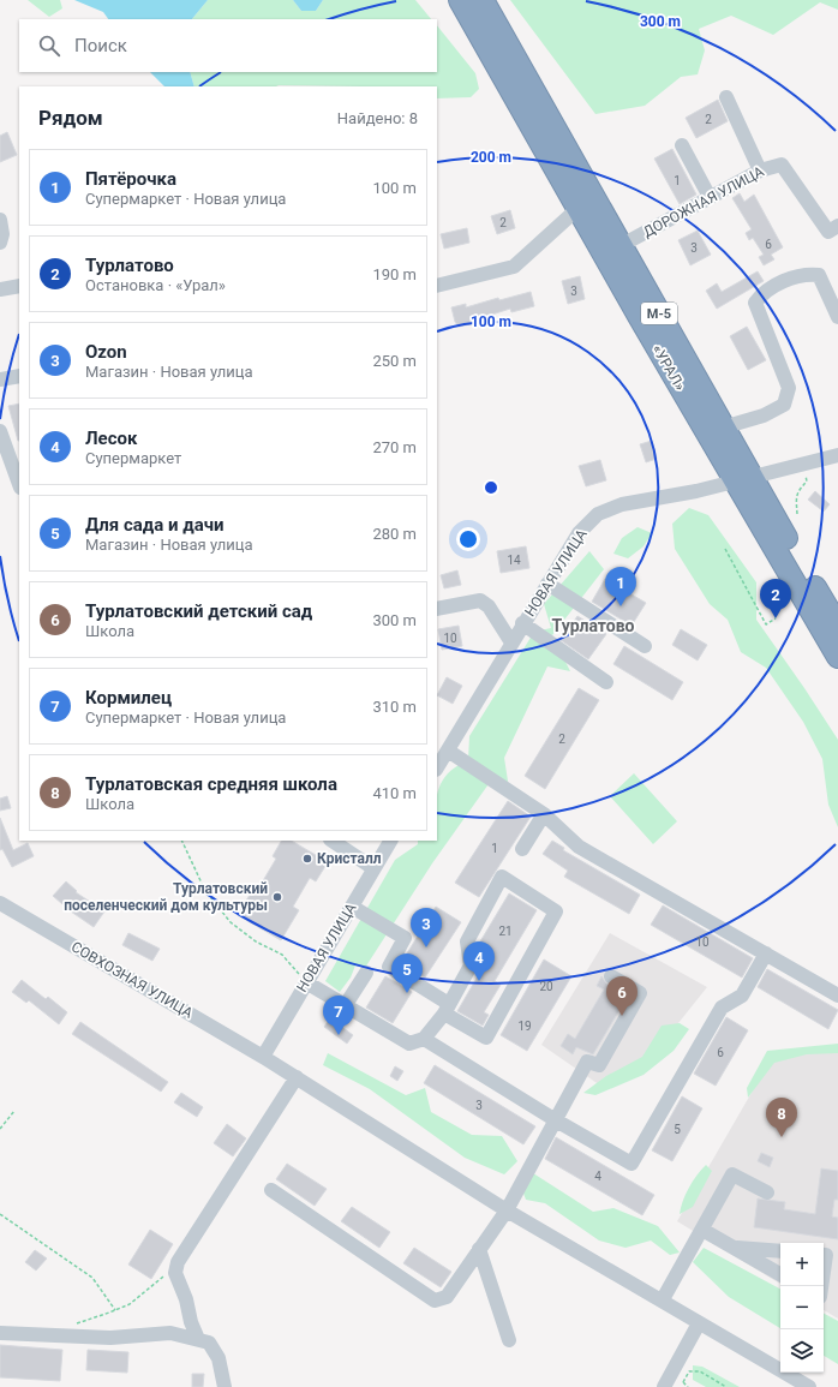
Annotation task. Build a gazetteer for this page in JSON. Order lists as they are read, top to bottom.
{
  "streets": {
    "highway": ["М-5", "«УРАЛ»"],
    "street": ["ДОРОЖНАЯ УЛИЦА", "НОВАЯ УЛИЦА", "СОВХОЗНАЯ УЛИЦА"]
  },
  "crossings": [
    ["ДОРОЖНАЯ УЛИЦА", "«УРАЛ»"],
    ["«УРАЛ»", "НОВАЯ УЛИЦА"],
    ["НОВАЯ УЛИЦА", "СОВХОЗНАЯ УЛИЦА"]
  ],
  "districts": ["Турлатово"],
  "places": ["Кристалл", "Турлатовский поселенческий дом культуры"],
  "house_numbers": [
    "2",
    "1",
    "2",
    "6",
    "3",
    "3",
    "14",
    "10",
    "2",
    "1",
    "21",
    "10",
    "20",
    "19",
    "6",
    "3",
    "5",
    "4"
  ],
  "page": {
    "search": "Поиск",
    "heading": ["Рядом", "Найдено: 8"],
    "list": [
      {
        "mark": "1",
        "name": "Пятёрочка",
        "note": "Супермаркет · Новая улица",
        "value": "100 m"
      },
      {
        "mark": "2",
        "name": "Турлатово",
        "note": "Остановка · «Урал»",
        "value": "190 m"
      },
      {
        "mark": "3",
        "name": "Ozon",
        "note": "Магазин · Новая улица",
        "value": "250 m"
      },
      {
        "mark": "4",
        "name": "Лесок",
        "note": "Супермаркет",
        "value": "270 m"
      },
      {
        "mark": "5",
        "name": "Для сада и дачи",
        "note": "Магазин · Новая улица",
        "value": "280 m"
      },
      {
        "mark": "6",
        "name": "Турлатовский детский сад",
        "note": "Школа",
        "value": "300 m"
      },
      {
        "mark": "7",
        "name": "Кормилец",
        "note": "Супермаркет · Новая улица",
        "value": "310 m"
      },
      {
        "mark": "8",
        "name": "Турлатовская средняя школа",
        "note": "Школа",
        "value": "410 m"
      }
    ],
    "pins": [
      "1",
      "2",
      "3",
      "4",
      "5",
      "6",
      "7",
      "8"
    ],
    "map_buttons": ["+", "−"]
  },
  "rings": ["300 m", "200 m", "100 m"]
}
